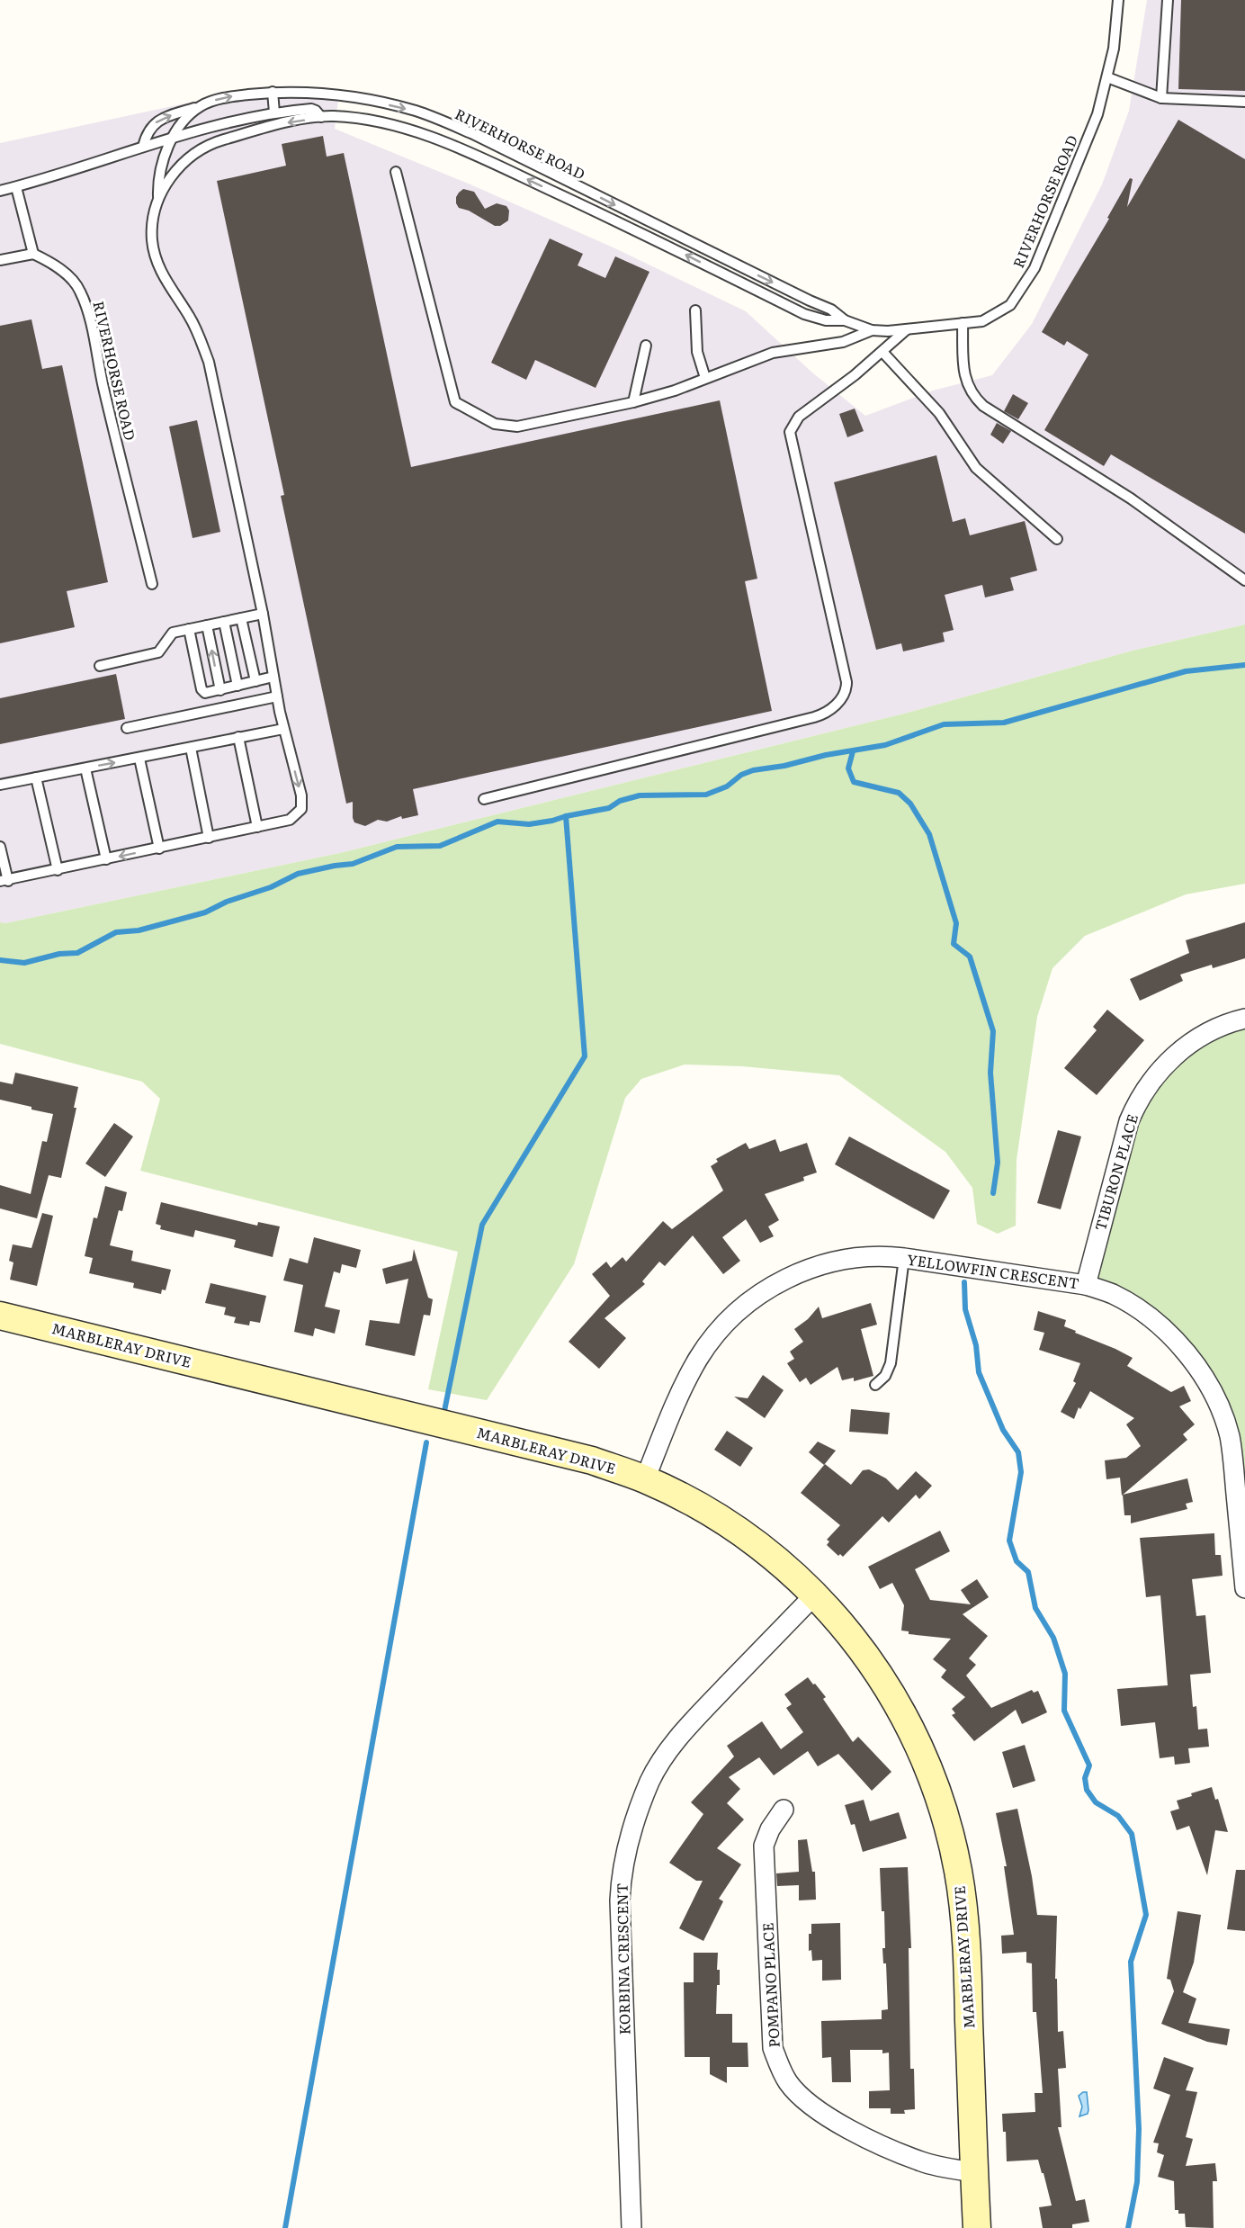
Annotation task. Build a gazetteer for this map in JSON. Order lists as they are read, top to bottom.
{
  "streets": {
    "street": [
      "TIBURON PLACE",
      "YELLOWFIN CRESCENT",
      "MARBLERAY DRIVE",
      "KORBINA CRESCENT",
      "POMPANO PLACE"
    ],
    "lane": ["RIVERHORSE ROAD"]
  },
  "crossings": [
    ["TIBURON PLACE", "YELLOWFIN CRESCENT"],
    ["YELLOWFIN CRESCENT", "MARBLERAY DRIVE"],
    ["MARBLERAY DRIVE", "KORBINA CRESCENT"],
    ["MARBLERAY DRIVE", "POMPANO PLACE"]
  ]
}
